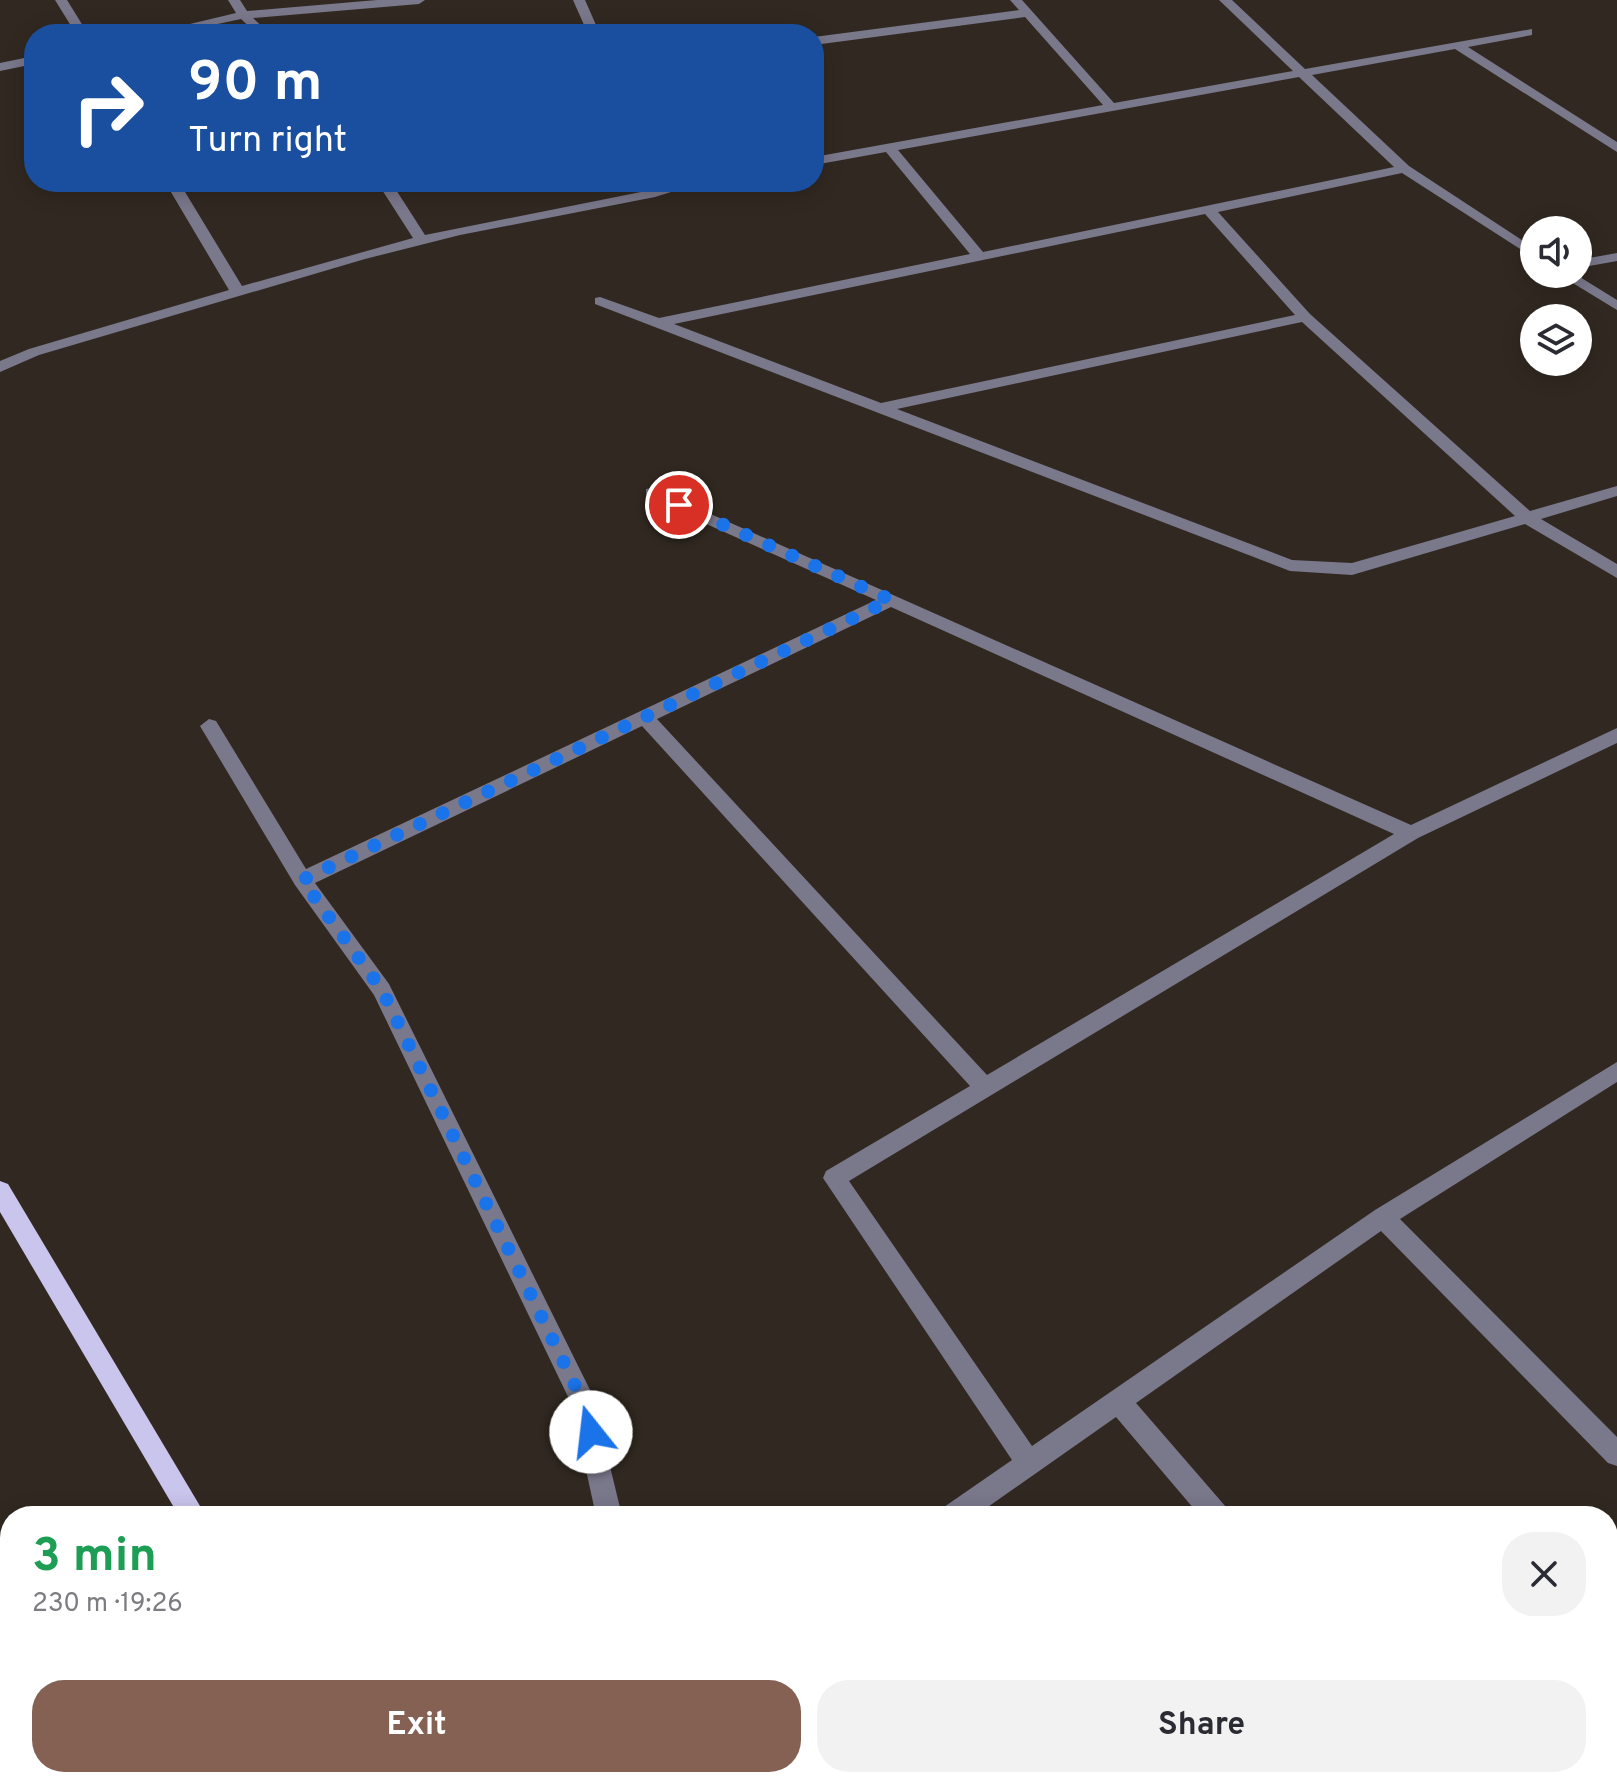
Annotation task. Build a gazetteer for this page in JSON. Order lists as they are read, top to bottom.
{
  "page": {
    "turn": ["90 m", "Turn right"],
    "heading": ["3 min", "230 m · 19:26"],
    "buttons": ["Exit", "Share"]
  }
}
